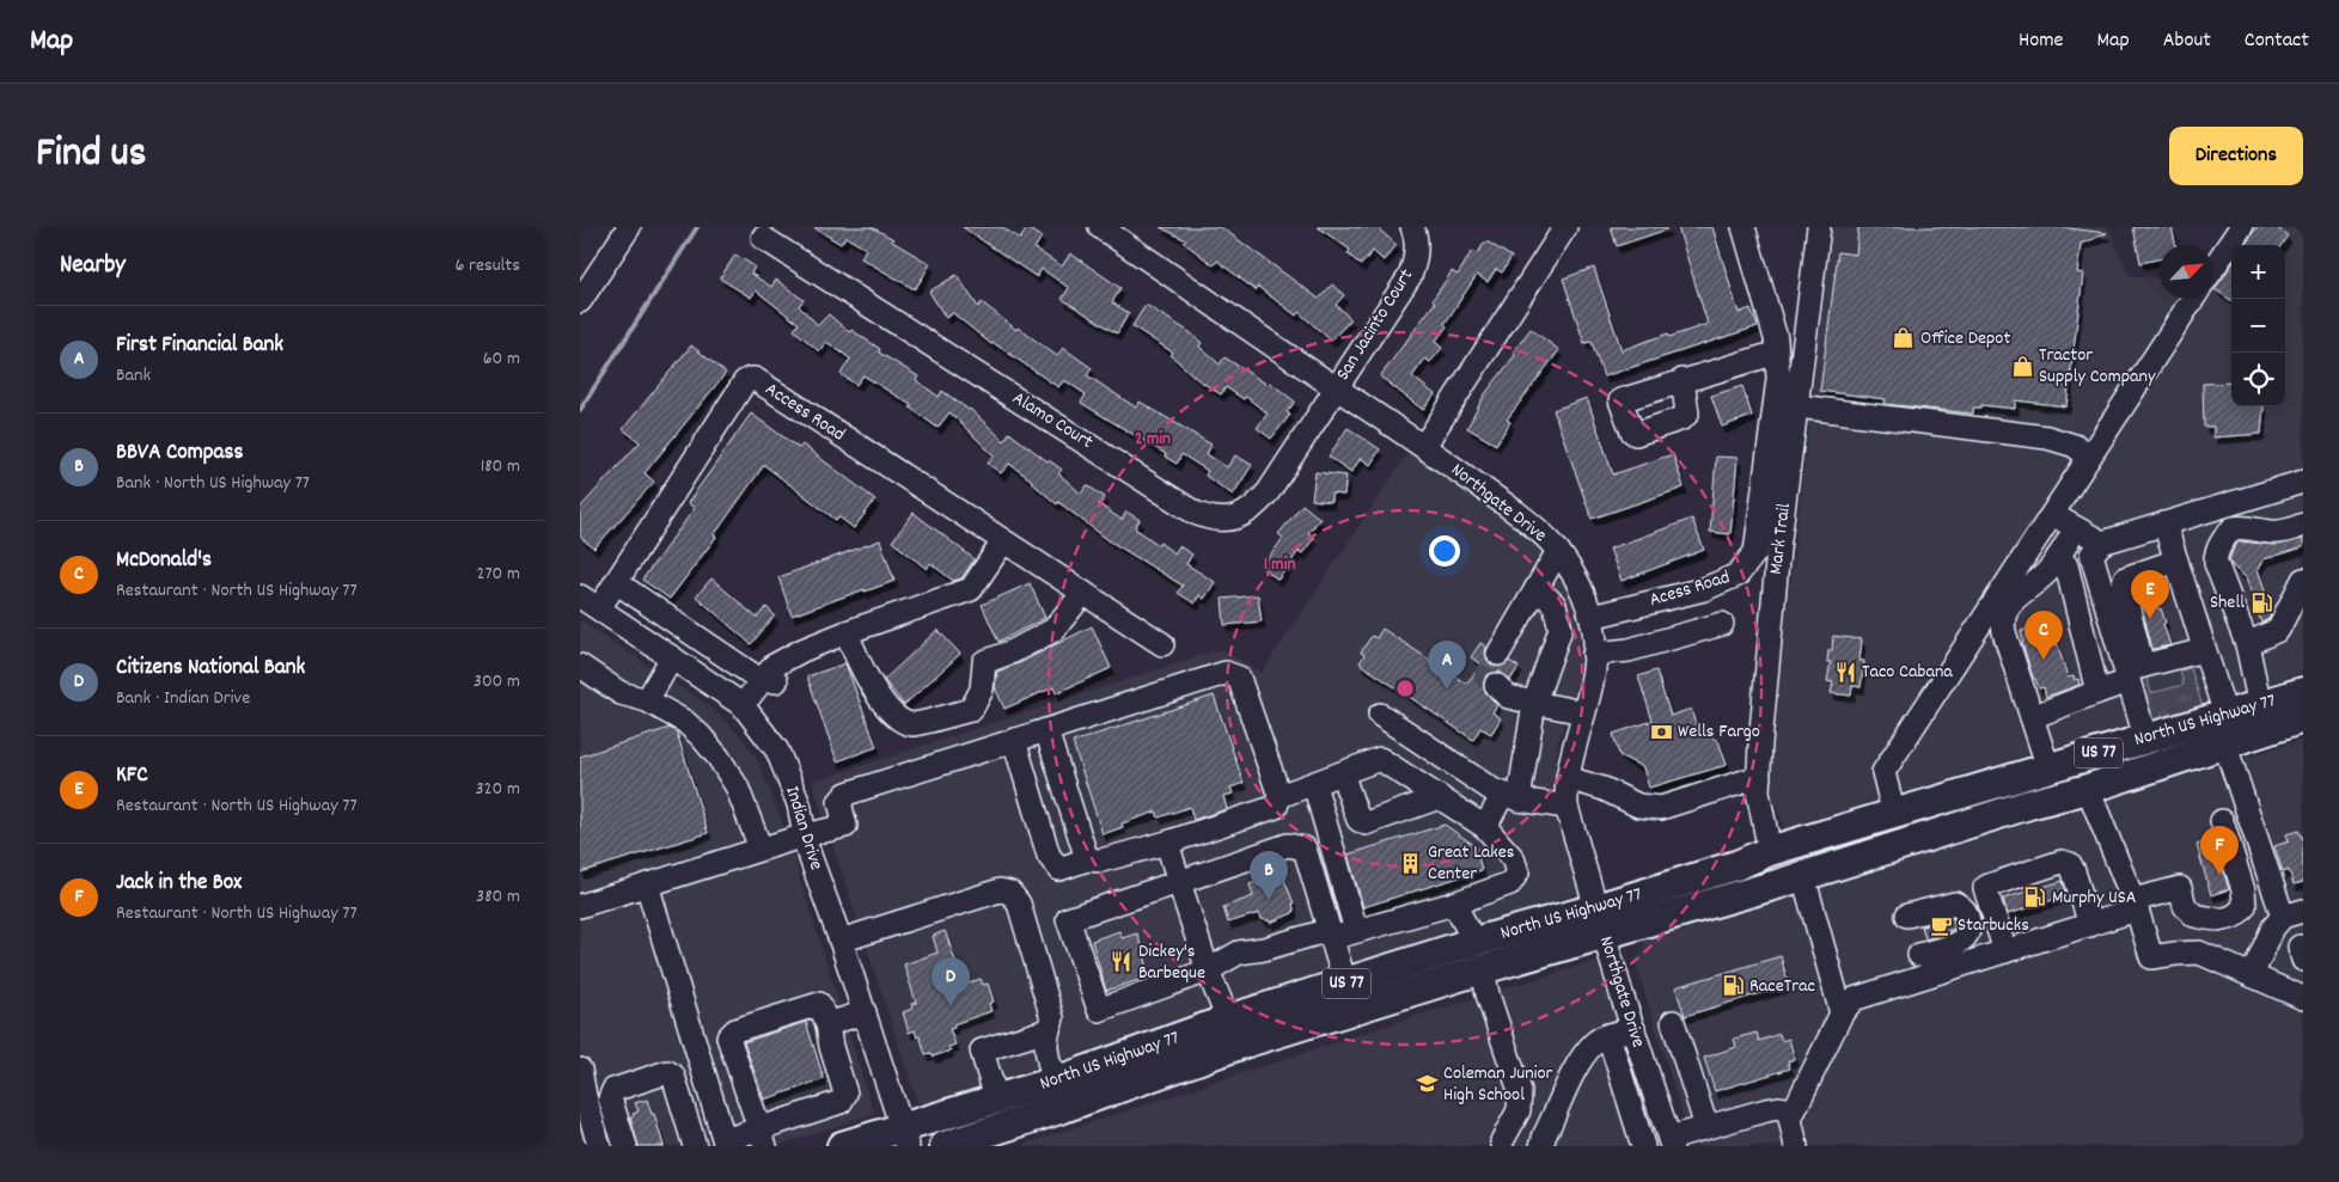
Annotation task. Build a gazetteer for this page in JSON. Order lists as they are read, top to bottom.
{
  "streets": {
    "main road": ["North US Highway 77", "US 77"],
    "street": [
      "San Jacinto Court",
      "Access Road",
      "Alamo Court",
      "Northgate Drive",
      "Mark Trail",
      "Acess Road",
      "Indian Drive"
    ]
  },
  "crossings": [
    ["San Jacinto Court", "Alamo Court"],
    ["San Jacinto Court", "Northgate Drive"],
    ["Access Road", "Indian Drive"],
    ["Alamo Court", "Northgate Drive"],
    ["Northgate Drive", "Acess Road"],
    ["Northgate Drive", "North US Highway 77"],
    ["Mark Trail", "North US Highway 77"],
    ["North US Highway 77", "Indian Drive"]
  ],
  "places": {
    "shop": ["Office Depot", "Tractor Supply Company"],
    "fuel station": ["Shell", "Murphy USA", "RaceTrac"],
    "restaurant": ["Taco Cabana", "Dickey's Barbeque"],
    "bank": ["Wells Fargo"],
    "building": ["Great Lakes Center"],
    "cafe": ["Starbucks"],
    "school or university": ["Coleman Junior High School"]
  },
  "north": "top right",
  "page": {
    "header": "Map",
    "nav": [
      "Home",
      "Map",
      "About",
      "Contact"
    ],
    "title": "Find us",
    "buttons": "Directions",
    "heading": ["Nearby", "6 results"],
    "map_buttons": ["+", "−"],
    "list": [
      {
        "mark": "A",
        "name": "First Financial Bank",
        "note": "Bank",
        "value": "60 m"
      },
      {
        "mark": "B",
        "name": "BBVA Compass",
        "note": "Bank · North US Highway 77",
        "value": "180 m"
      },
      {
        "mark": "C",
        "name": "McDonald's",
        "note": "Restaurant · North US Highway 77",
        "value": "270 m"
      },
      {
        "mark": "D",
        "name": "Citizens National Bank",
        "note": "Bank · Indian Drive",
        "value": "300 m"
      },
      {
        "mark": "E",
        "name": "KFC",
        "note": "Restaurant · North US Highway 77",
        "value": "320 m"
      },
      {
        "mark": "F",
        "name": "Jack in the Box",
        "note": "Restaurant · North US Highway 77",
        "value": "380 m"
      }
    ],
    "pins": [
      "E",
      "C",
      "A",
      "F",
      "B",
      "D"
    ]
  },
  "rings": ["2 min", "1 min"]
}
